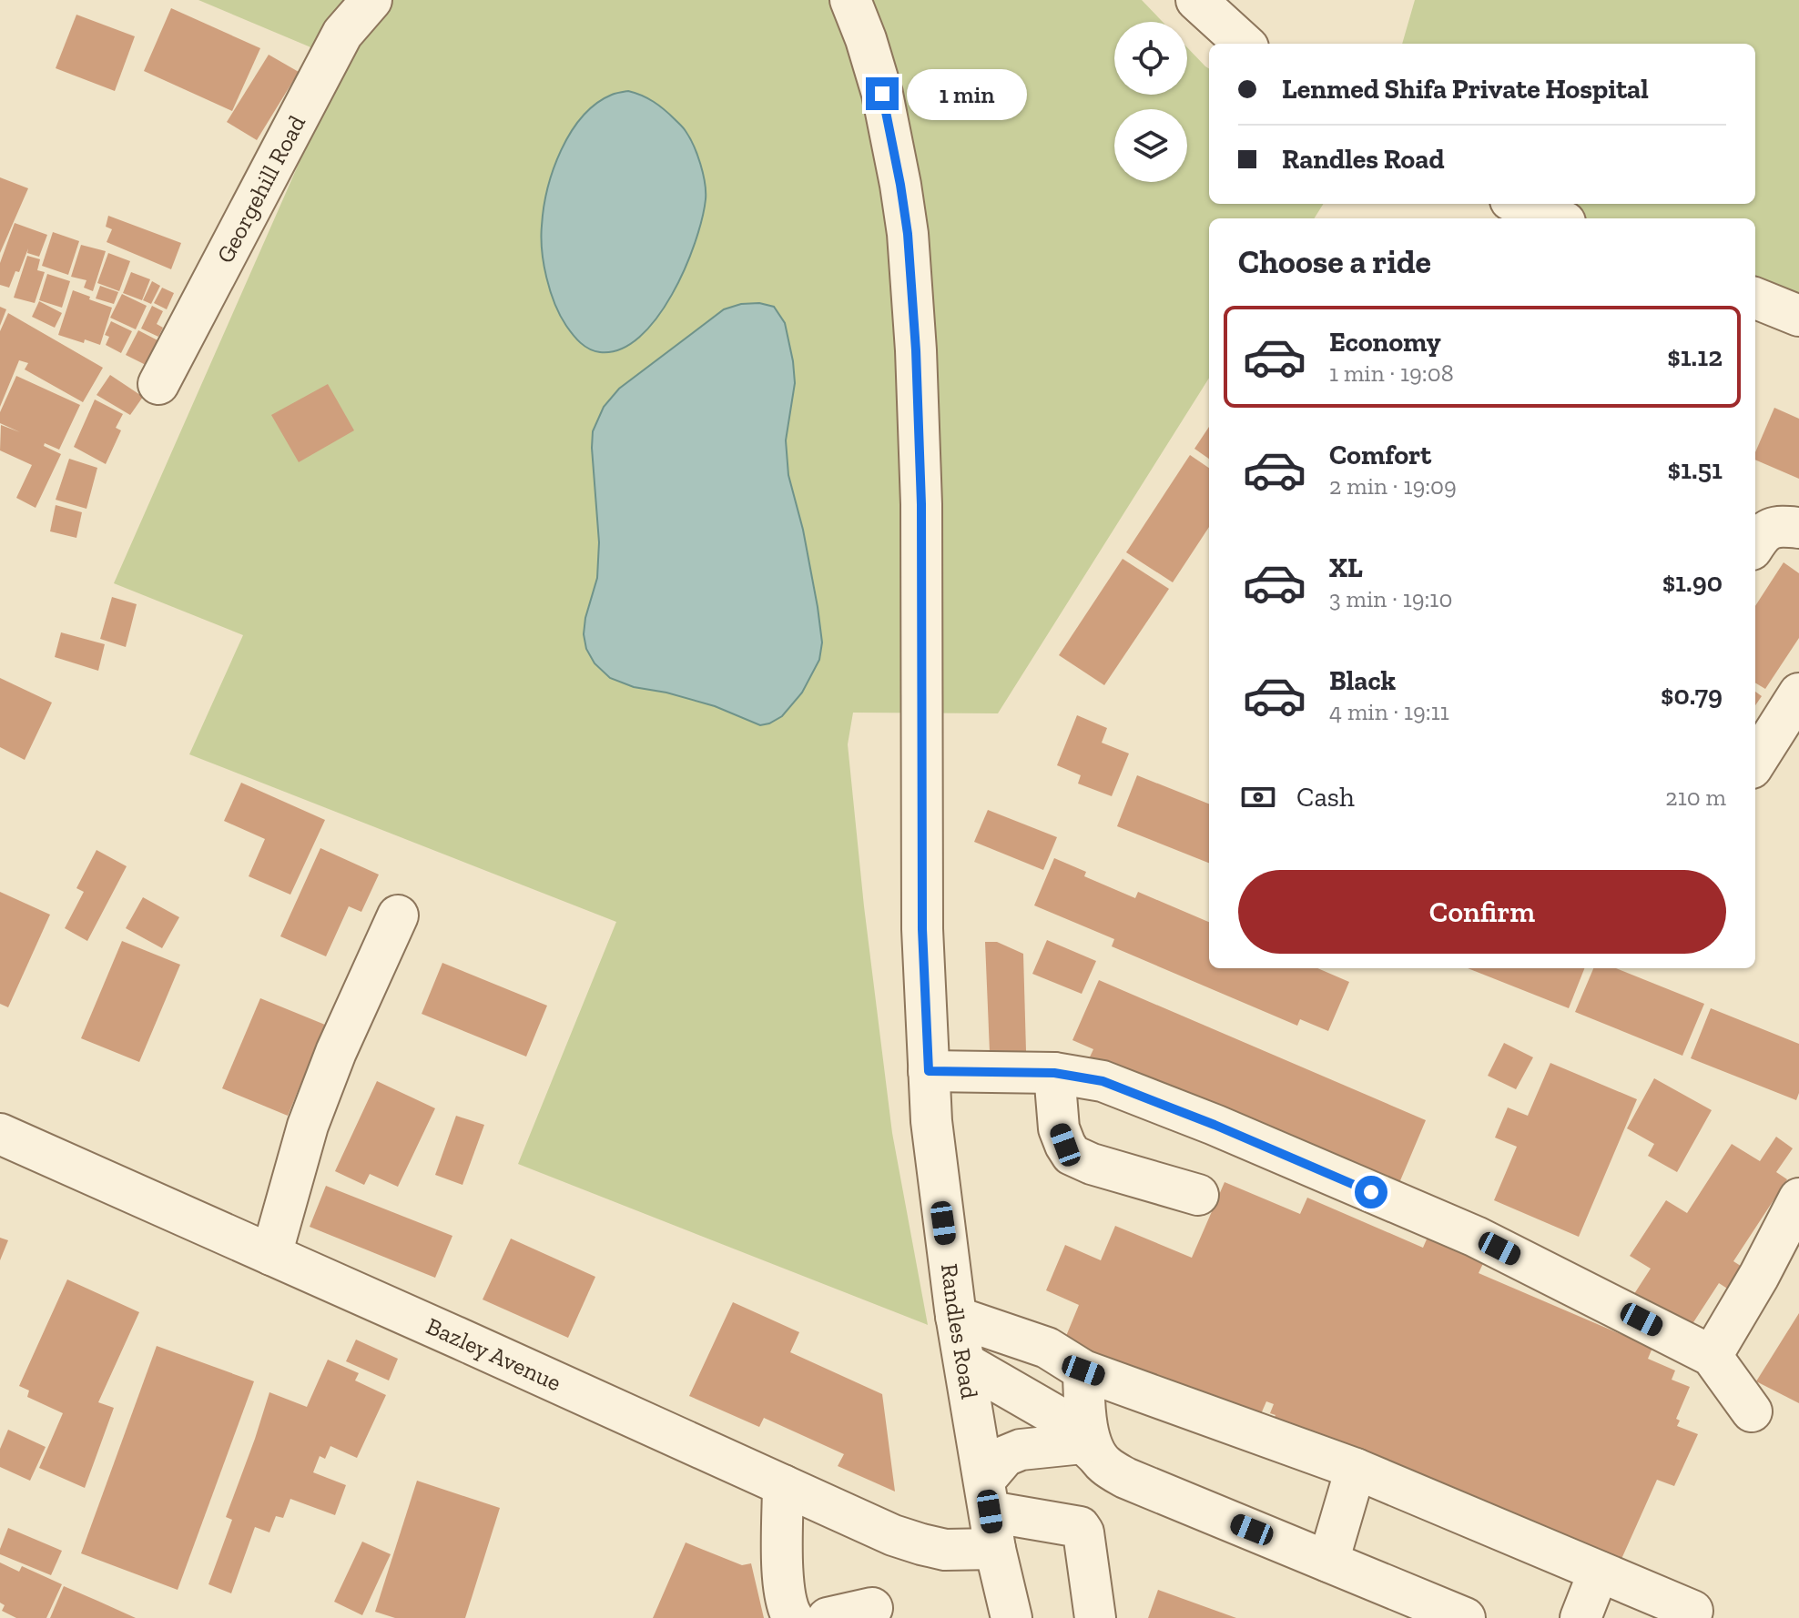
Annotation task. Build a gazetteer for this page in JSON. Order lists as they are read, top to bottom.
{
  "streets": {
    "street": ["Georgehill Road", "Randles Road", "Bazley Avenue"]
  },
  "crossings": [
    ["Randles Road", "Bazley Avenue"]
  ],
  "page": {
    "banner": ["Lenmed Shifa Private Hospital", "Randles Road"],
    "bubble": "1 min",
    "heading": "Choose a ride",
    "list": [
      {
        "name": "Economy",
        "note": "1 min · 19:08",
        "value": "$1.12"
      },
      {
        "name": "Comfort",
        "note": "2 min · 19:09",
        "value": "$1.51"
      },
      {
        "name": "XL",
        "note": "3 min · 19:10",
        "value": "$1.90"
      },
      {
        "name": "Black",
        "note": "4 min · 19:11",
        "value": "$0.79"
      }
    ],
    "pay": ["Cash", "210 m"],
    "buttons": "Confirm"
  }
}
